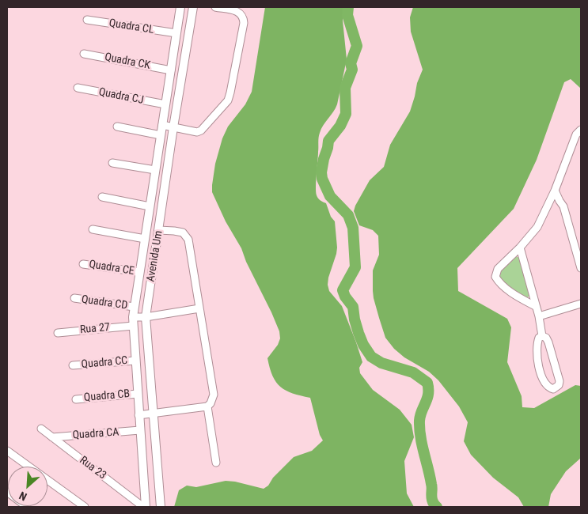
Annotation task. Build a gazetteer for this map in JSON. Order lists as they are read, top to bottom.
{
  "streets": {
    "street": [
      "Quadra CL",
      "Quadra CK",
      "Quadra CJ",
      "Avenida Um",
      "Quadra CE",
      "Quadra CD",
      "Rua 27",
      "Quadra CC",
      "Quadra CB",
      "Quadra CA",
      "Rua 23"
    ]
  },
  "crossings": [
    ["Quadra CL", "Avenida Um"],
    ["Quadra CK", "Avenida Um"],
    ["Quadra CJ", "Avenida Um"],
    ["Avenida Um", "Quadra CE"],
    ["Avenida Um", "Quadra CD"],
    ["Avenida Um", "Rua 27"],
    ["Avenida Um", "Quadra CC"],
    ["Avenida Um", "Quadra CB"],
    ["Avenida Um", "Quadra CA"],
    ["Avenida Um", "Rua 23"],
    ["Quadra CA", "Rua 23"]
  ],
  "north": "bottom left"
}
